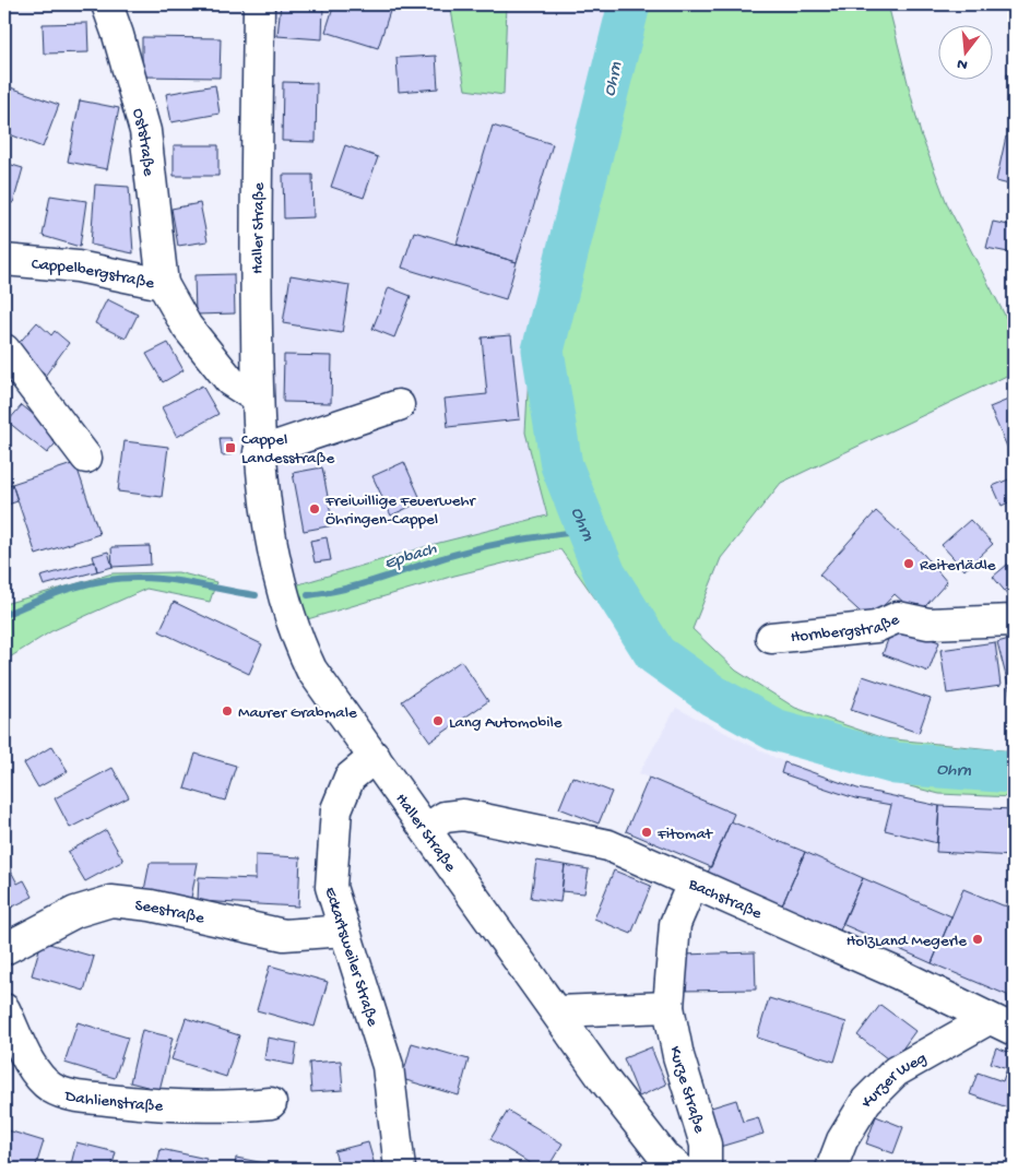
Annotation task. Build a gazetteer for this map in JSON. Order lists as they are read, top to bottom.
{
  "streets": {
    "street": [
      "Oststraße",
      "Haller Straße",
      "Cappelbergstraße",
      "Hornbergstraße",
      "Bachstraße",
      "Seestraße",
      "Eckartsweiler Straße",
      "Kurzer Weg",
      "Kurze Straße",
      "Dahlienstraße"
    ]
  },
  "crossings": [
    ["Oststraße", "Cappelbergstraße"],
    ["Haller Straße", "Cappelbergstraße"],
    ["Haller Straße", "Bachstraße"],
    ["Haller Straße", "Eckartsweiler Straße"],
    ["Bachstraße", "Kurzer Weg"],
    ["Bachstraße", "Kurze Straße"],
    ["Seestraße", "Eckartsweiler Straße"]
  ],
  "water": ["Ohrn", "Epbach"],
  "places": {
    "transit": ["Cappel Landesstraße"],
    "other": [
      "Freiwillige Feuerwehr Öhringen-Cappel",
      "Reiterlädle",
      "Maurer Grabmale",
      "Lang Automobile",
      "Fitomat",
      "HolzLand Megerle"
    ]
  },
  "north": "bottom"
}
